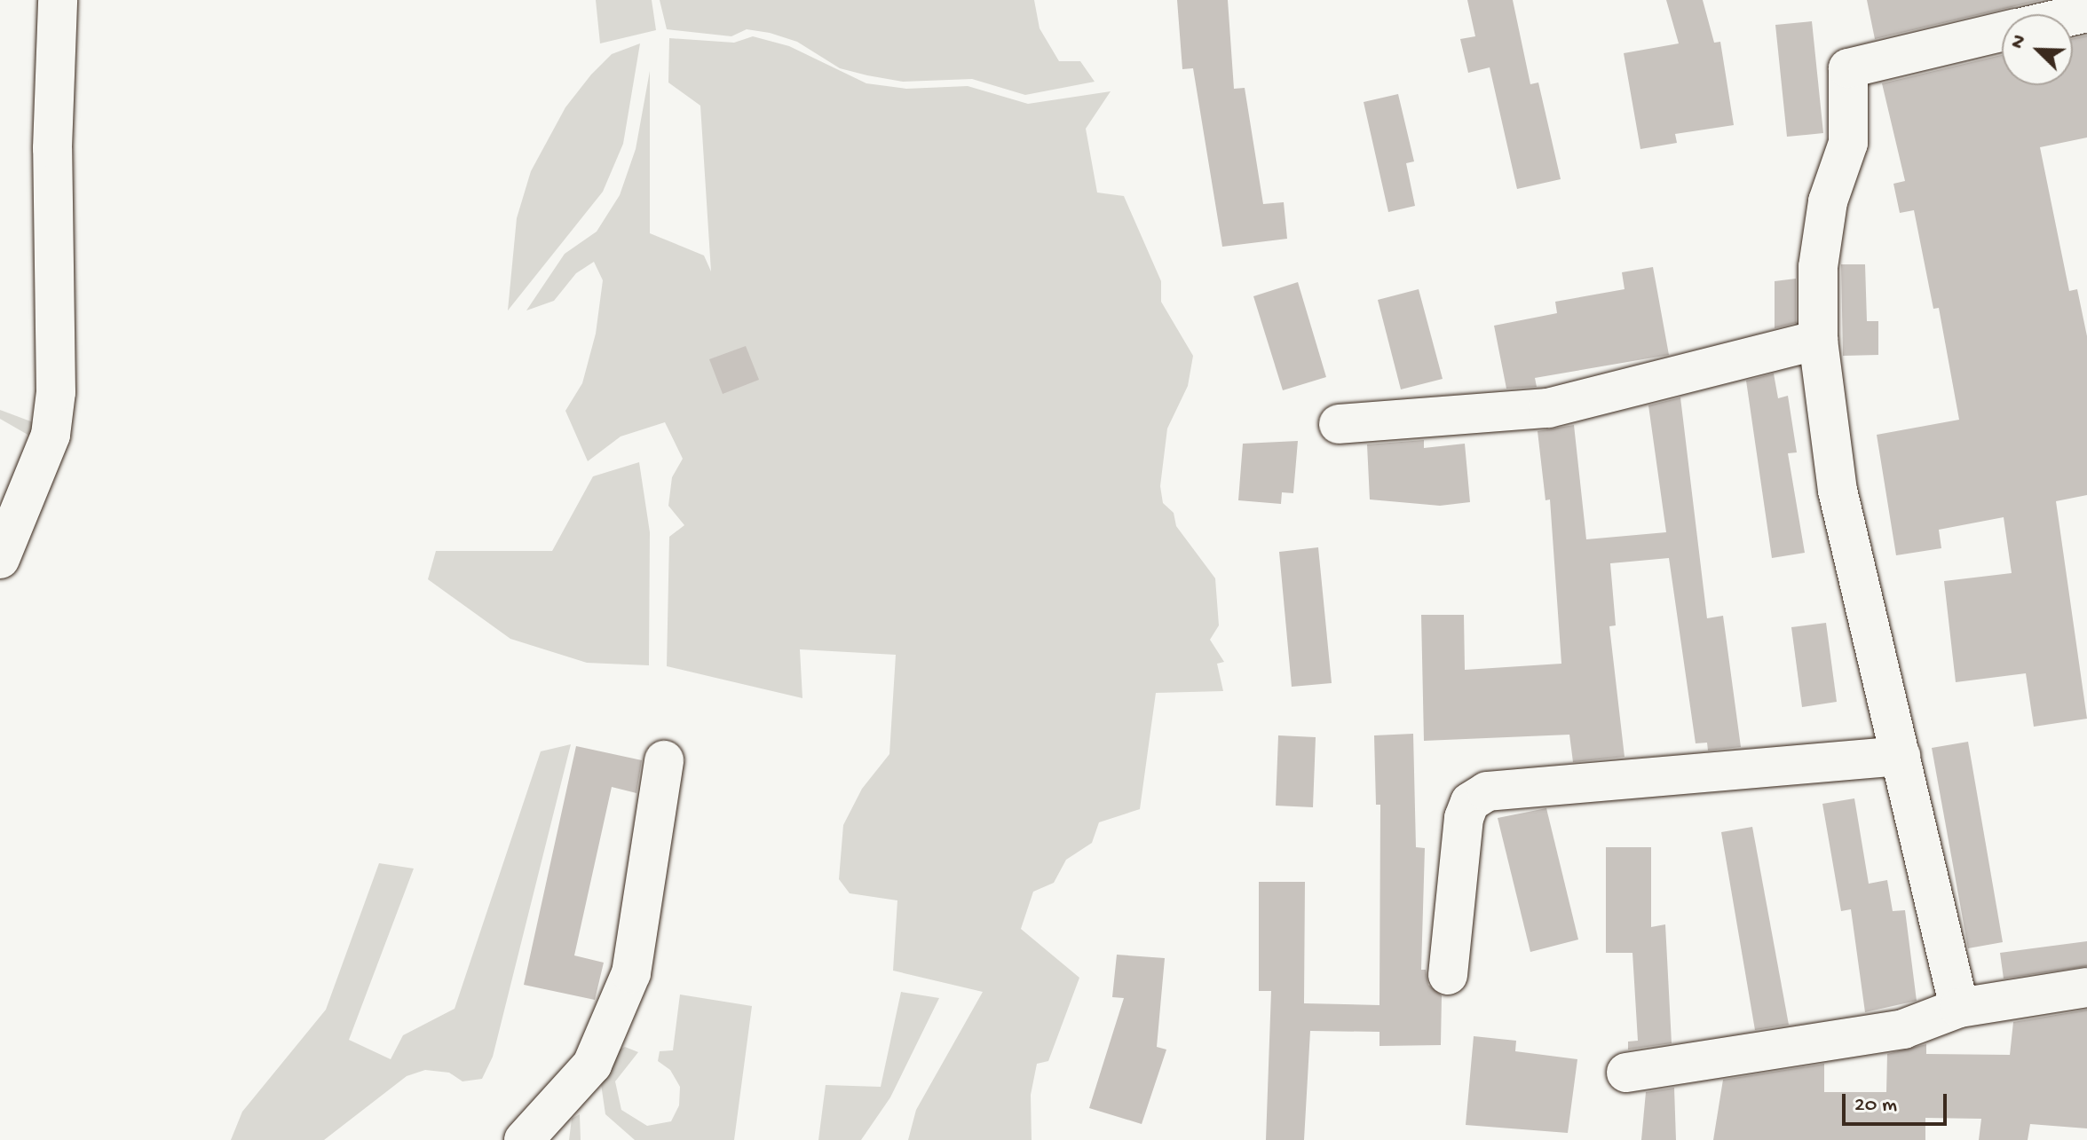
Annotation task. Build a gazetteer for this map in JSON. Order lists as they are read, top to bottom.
{
  "scale_bar": "20 m",
  "north": "top left"
}
